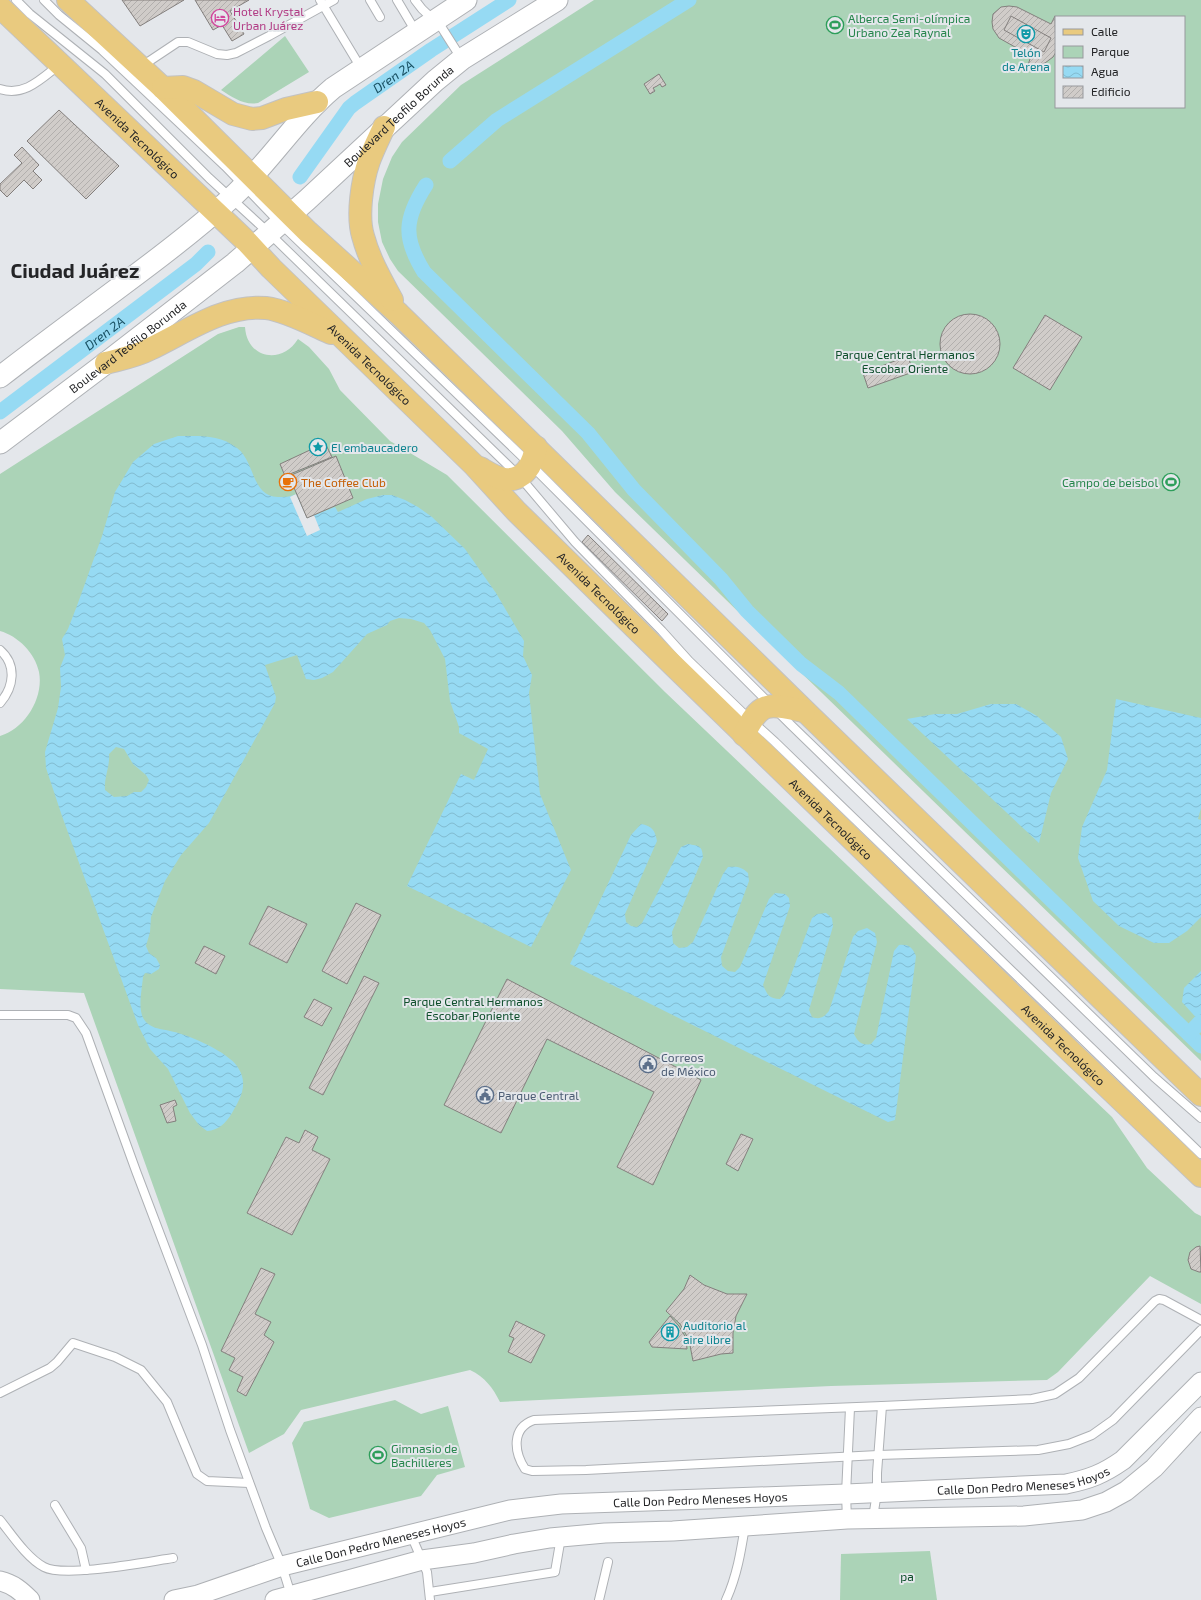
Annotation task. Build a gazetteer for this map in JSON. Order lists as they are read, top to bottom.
{
  "streets": {
    "main road": ["Boulevard Teofilo Borunda", "Avenida Tecnológico", "Boulevard Teófilo Borunda"],
    "street": ["Calle Don Pedro Meneses Hoyos"]
  },
  "crossings": [
    ["Boulevard Teofilo Borunda", "Avenida Tecnológico"],
    ["Boulevard Teofilo Borunda", "Boulevard Teófilo Borunda"],
    ["Avenida Tecnológico", "Boulevard Teófilo Borunda"]
  ],
  "districts": ["Ciudad Juárez"],
  "water": ["Dren 2A"],
  "parks": ["Parque Central Hermanos Escobar Oriente", "Parque Central Hermanos Escobar Poniente", "pa"],
  "places": {
    "hotel": ["Hotel Krystal Urban Juárez"],
    "sports": ["Alberca Semi-olímpica Urbano Zea Raynal", "Campo de beisbol", "Gimnasio de Bachilleres"],
    "theatre": ["Telón de Arena"],
    "place": ["El embaucadero"],
    "cafe": ["The Coffee Club"],
    "public building": ["Correos de México", "Parque Central"],
    "building": ["Auditorio al aire libre"]
  },
  "legend": [
    "Calle",
    "Parque",
    "Agua",
    "Edificio"
  ]
}
